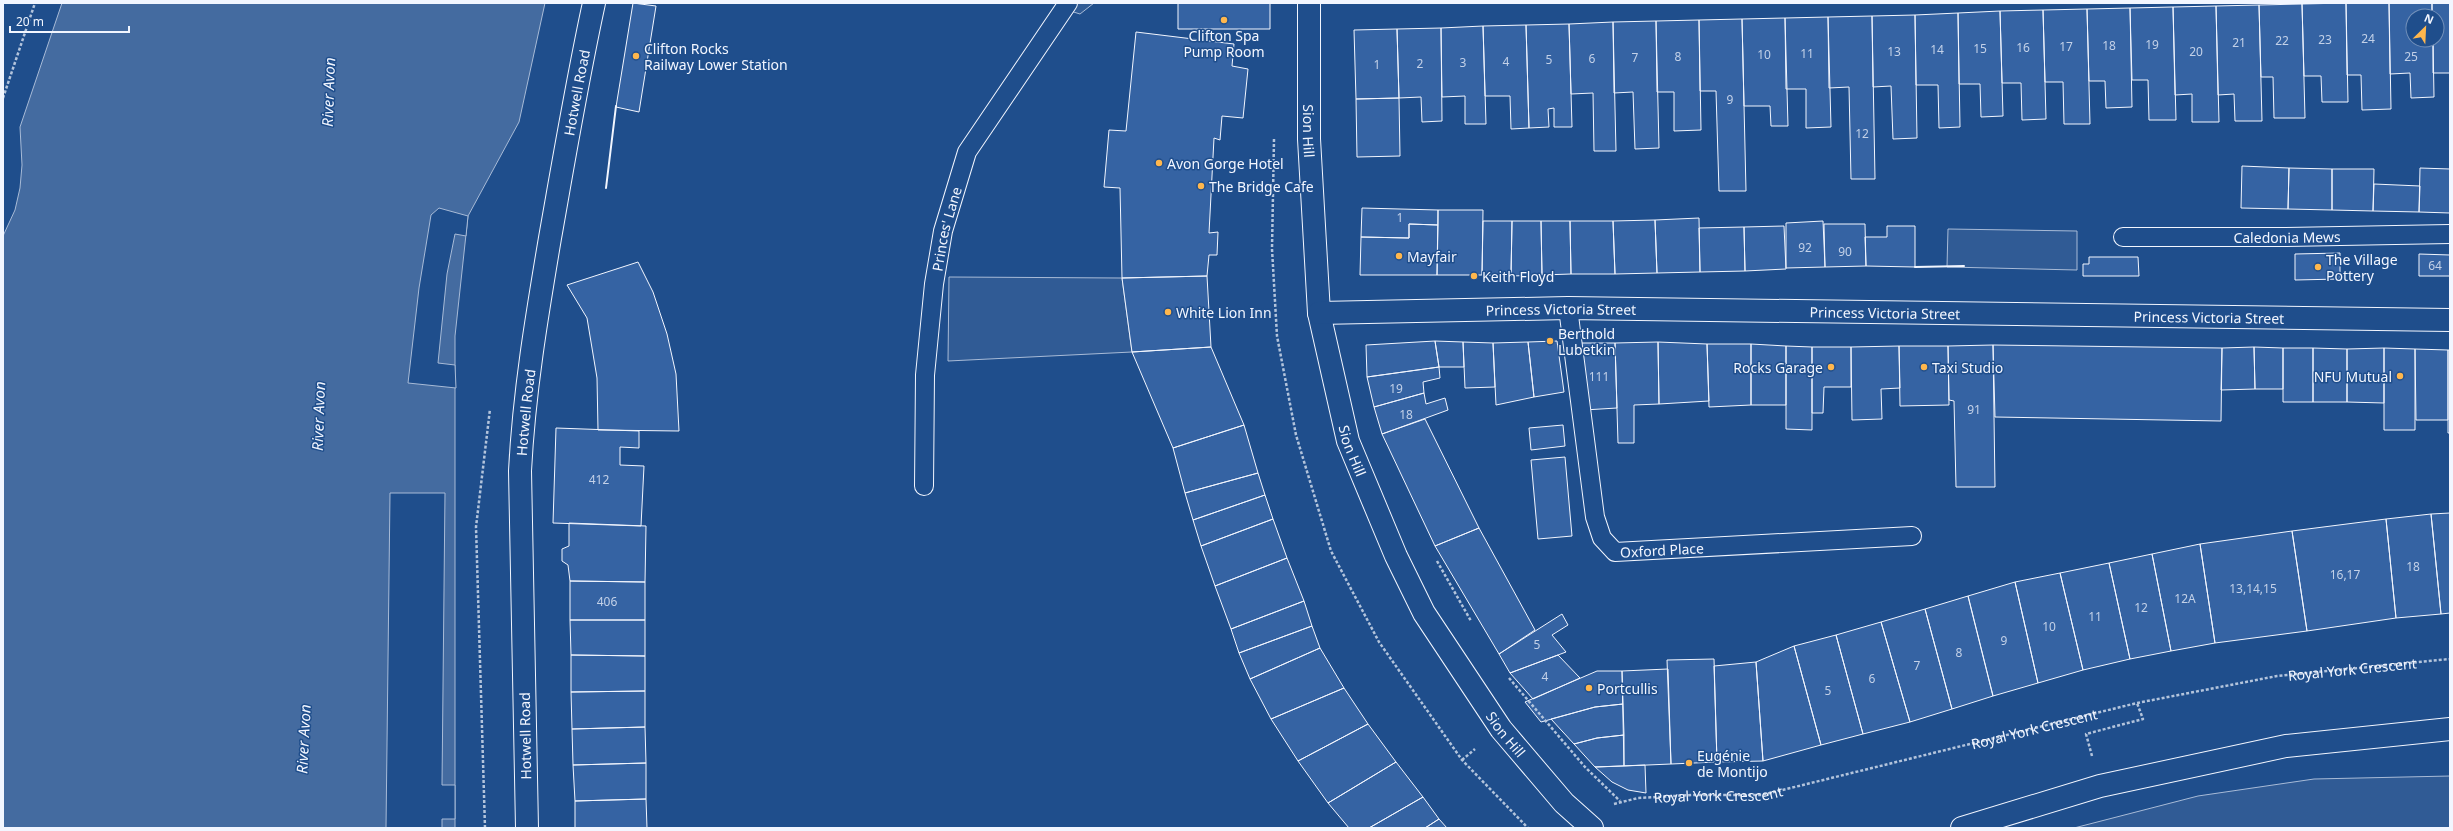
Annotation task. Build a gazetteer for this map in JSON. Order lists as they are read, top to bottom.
{
  "streets": {
    "main road": ["Hotwell Road", "Sion Hill", "Princess Victoria Street"],
    "lane": ["Princes' Lane", "Caledonia Mews", "Oxford Place"],
    "path": ["Royal York Crescent"]
  },
  "crossings": [
    ["Sion Hill", "Princess Victoria Street"],
    ["Princess Victoria Street", "Oxford Place"]
  ],
  "water": ["River Avon"],
  "places": [
    "Clifton Spa Pump Room",
    "Clifton Rocks Railway Lower Station",
    "Avon Gorge Hotel",
    "The Bridge Cafe",
    "Mayfair",
    "The Village Pottery",
    "Keith Floyd",
    "White Lion Inn",
    "Berthold Lubetkin",
    "Rocks Garage",
    "Taxi Studio",
    "NFU Mutual",
    "Portcullis",
    "Eugénie de Montijo"
  ],
  "house_numbers": [
    "24",
    "23",
    "22",
    "21",
    "19",
    "18",
    "17",
    "16",
    "15",
    "14",
    "13",
    "20",
    "11",
    "10",
    "8",
    "25",
    "7",
    "6",
    "5",
    "4",
    "3",
    "2",
    "1",
    "9",
    "12",
    "1",
    "92",
    "90",
    "64",
    "111",
    "19",
    "91",
    "18",
    "412",
    "18",
    "16,17",
    "13,14,15",
    "12A",
    "406",
    "12",
    "11",
    "10",
    "9",
    "5",
    "8",
    "7",
    "4",
    "6",
    "5"
  ],
  "scale_bar": "20 m",
  "north": "top right"
}
